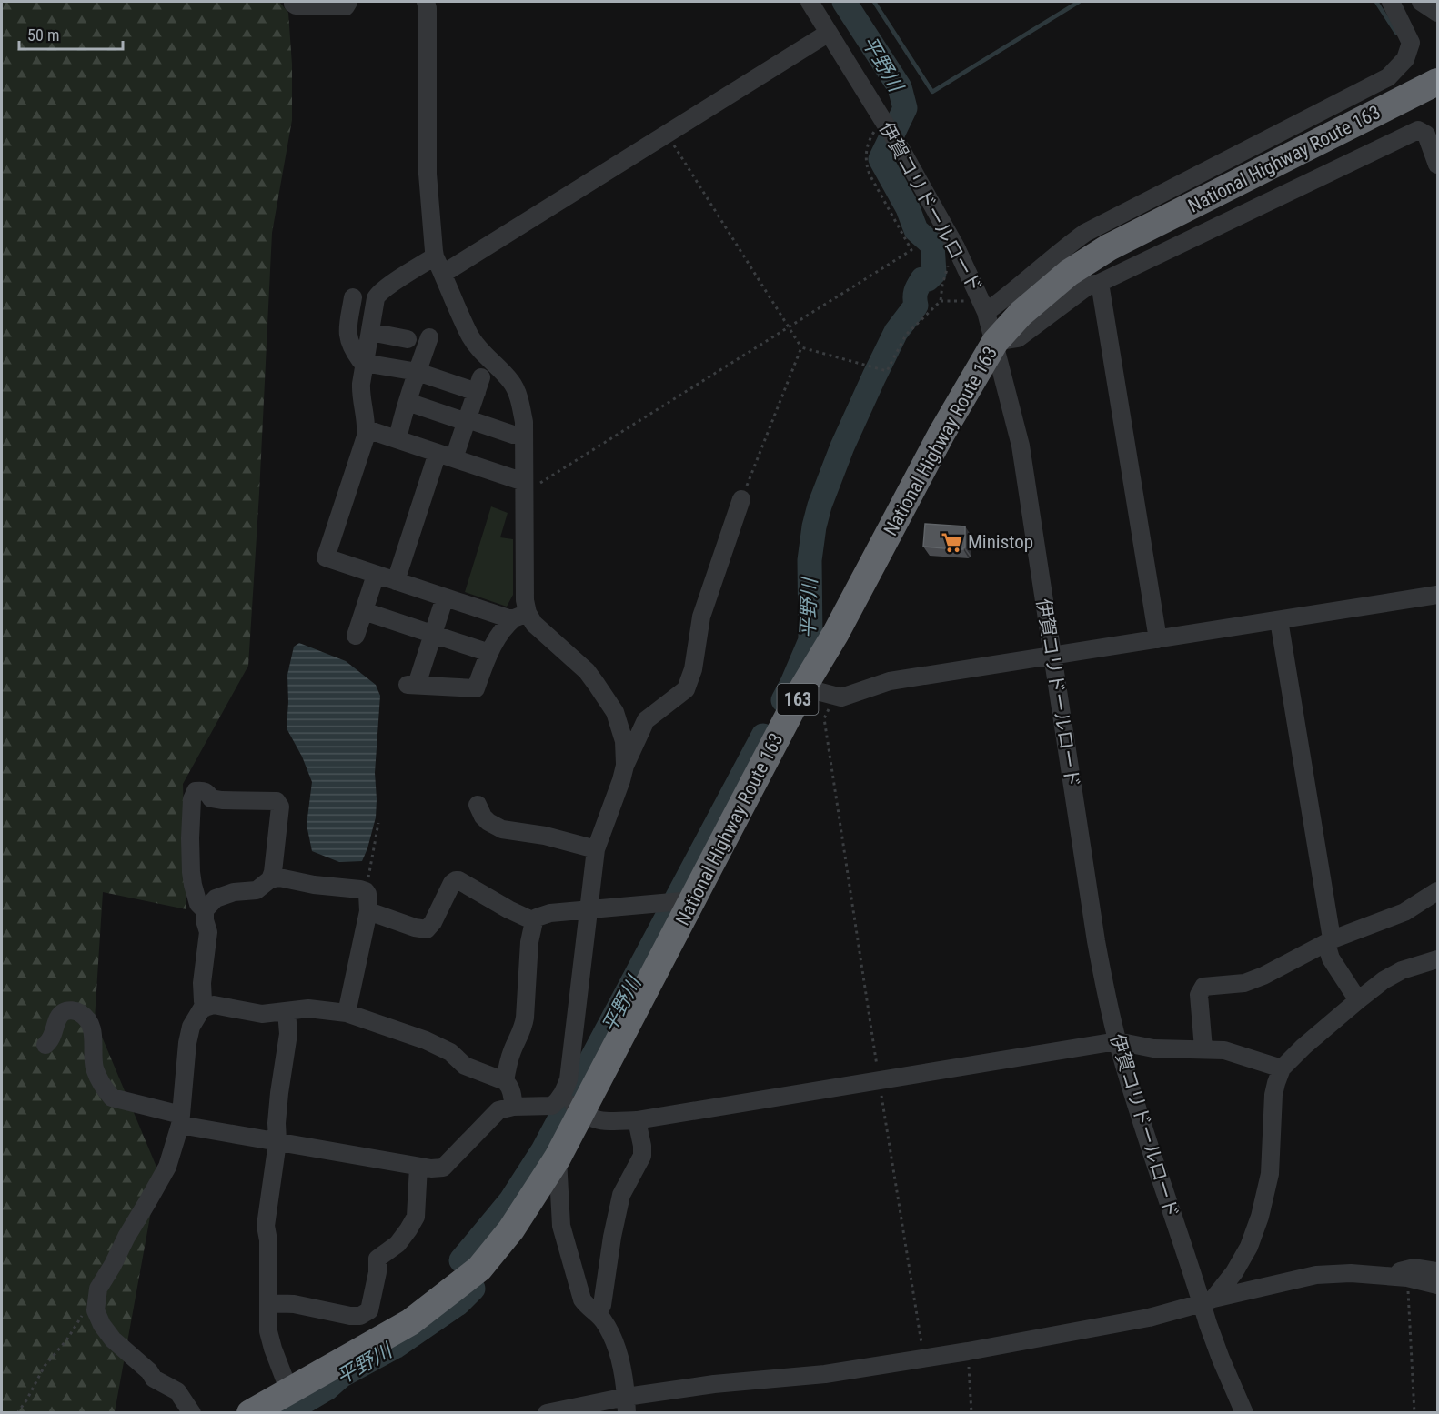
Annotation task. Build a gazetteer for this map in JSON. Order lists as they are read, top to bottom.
{
  "streets": {
    "highway": ["National Highway Route 163", "163"],
    "street": ["伊賀コリドールロード"]
  },
  "crossings": [
    ["National Highway Route 163", "伊賀コリドールロード"]
  ],
  "water": ["平野川"],
  "places": {
    "supermarket": ["Ministop"]
  },
  "scale_bar": "50 m"
}
